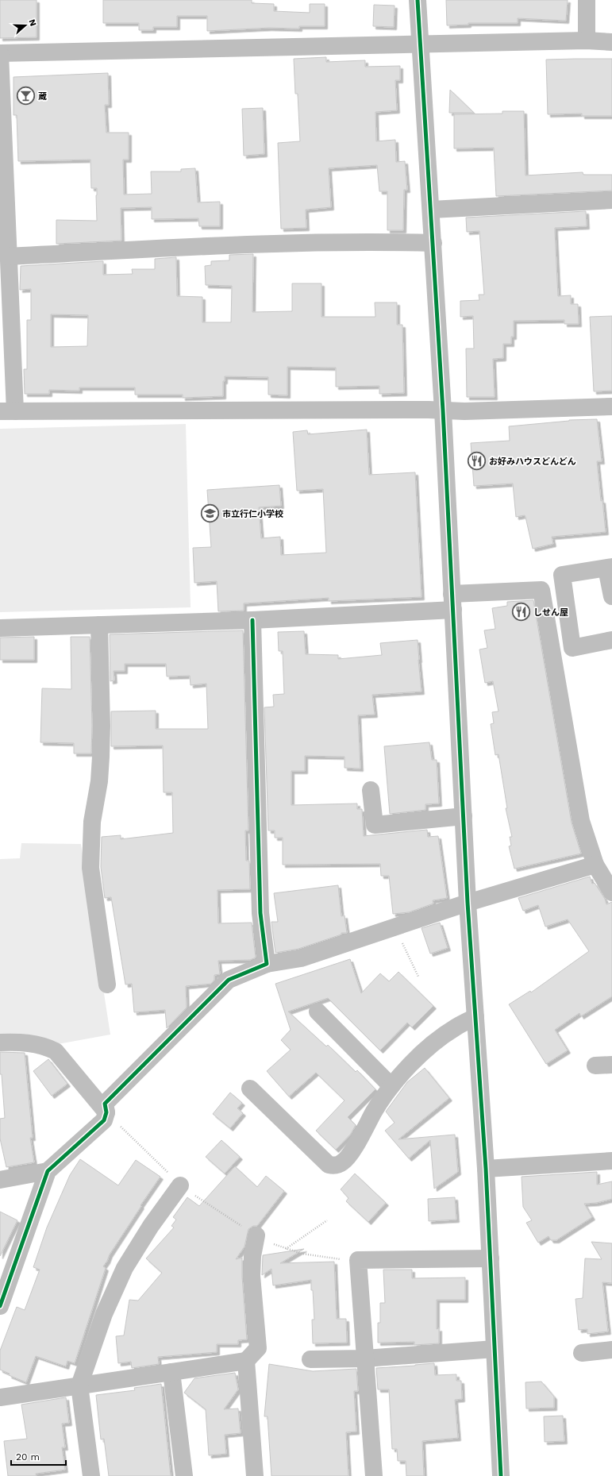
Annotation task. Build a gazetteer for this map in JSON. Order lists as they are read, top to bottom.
{
  "places": {
    "bar": ["蔵"],
    "restaurant": ["お好みハウスどんどん", "しせん屋"],
    "school or university": ["市立行仁小学校"]
  },
  "scale_bar": "20 m",
  "north": "right"
}
